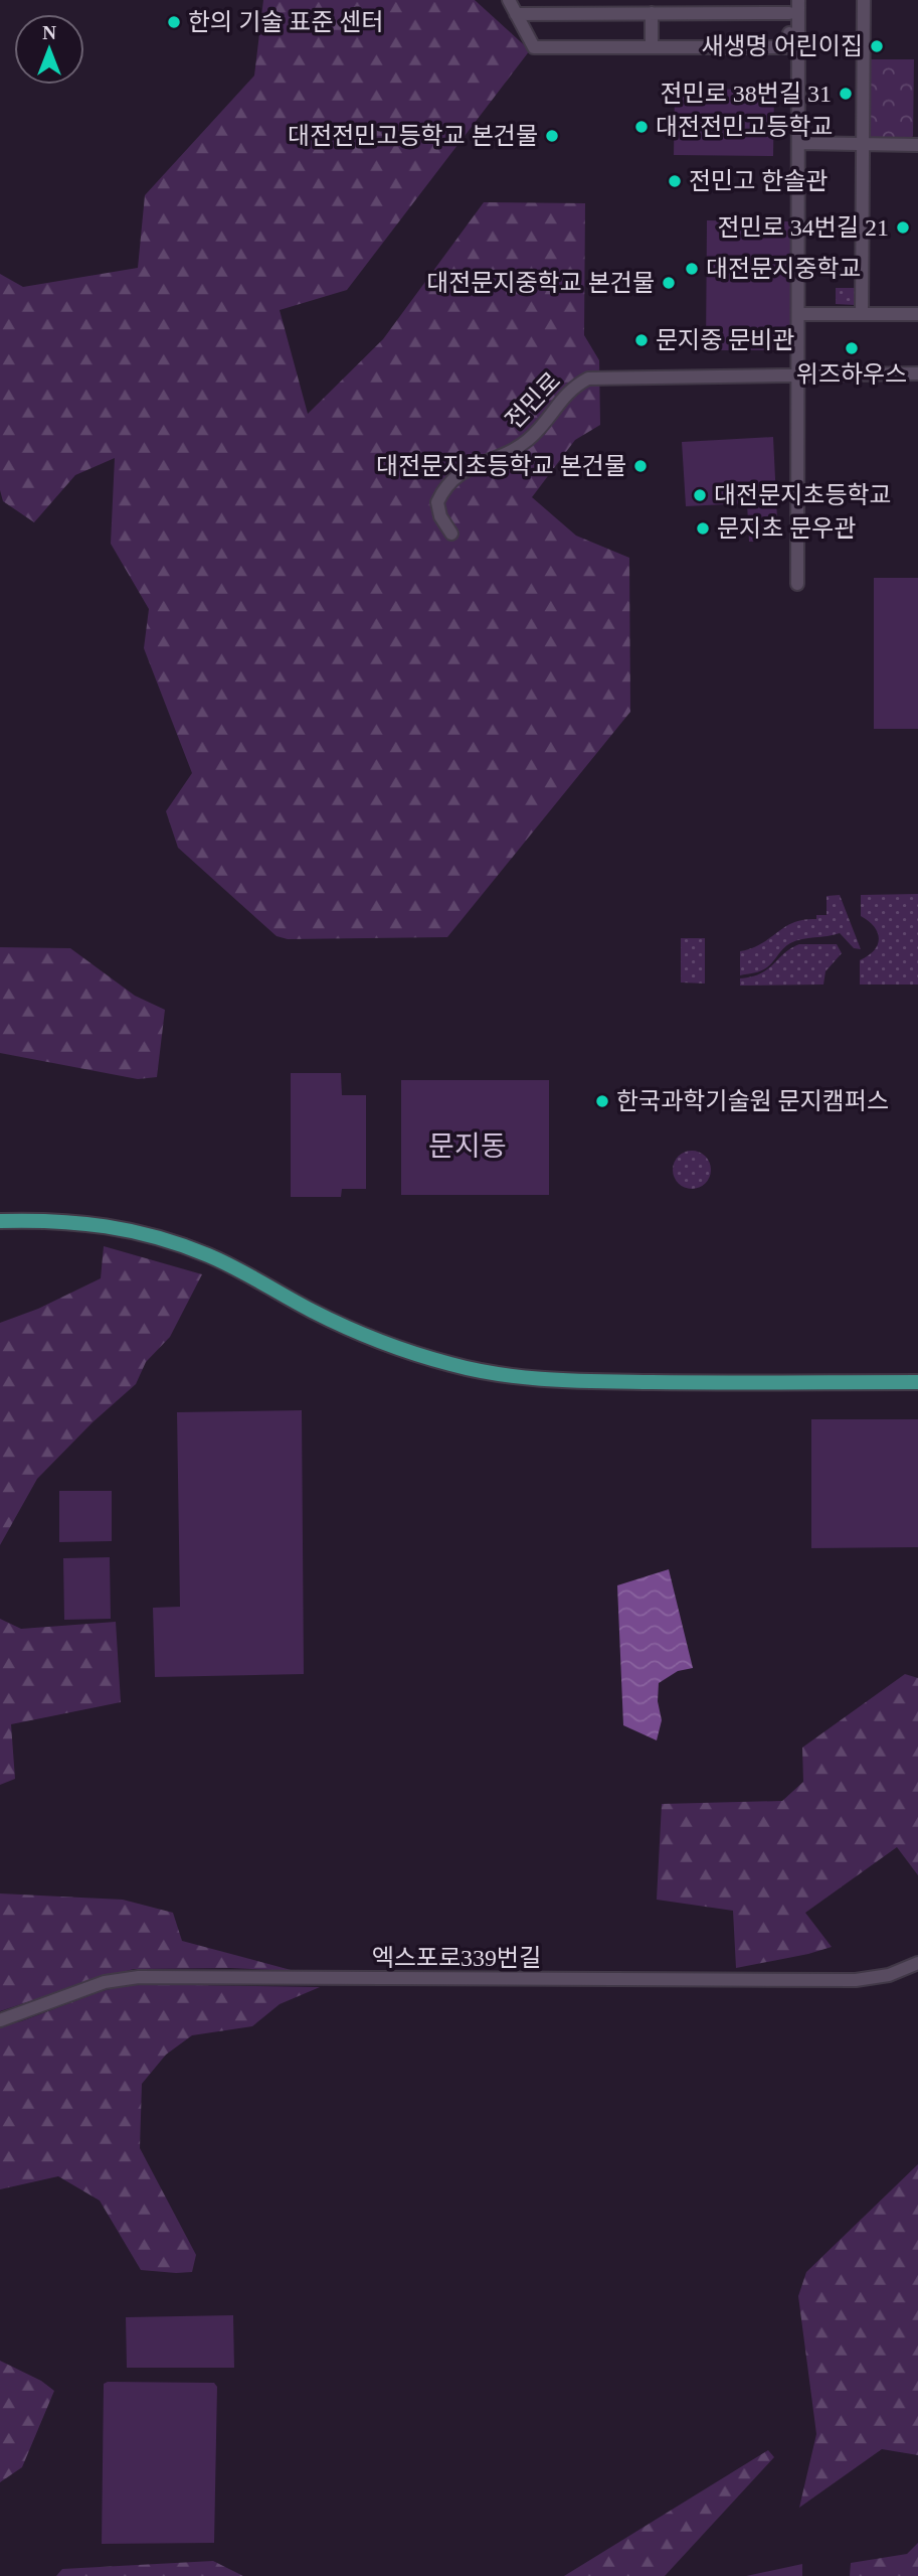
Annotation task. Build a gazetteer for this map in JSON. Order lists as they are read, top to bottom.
{
  "streets": {
    "street": ["전민로", "엑스포로339번길"]
  },
  "districts": ["문지동"],
  "places": [
    "한의 기술 표준 센터",
    "새생명 어린이집",
    "전민로 38번길 31",
    "대전전민고등학교",
    "대전전민고등학교 본건물",
    "전민고 한솔관",
    "전민로 34번길 21",
    "대전문지중학교",
    "대전문지중학교 본건물",
    "문지중 문비관",
    "위즈하우스",
    "대전문지초등학교 본건물",
    "대전문지초등학교",
    "문지초 문우관",
    "한국과학기술원 문지캠퍼스"
  ],
  "north": "top"
}
